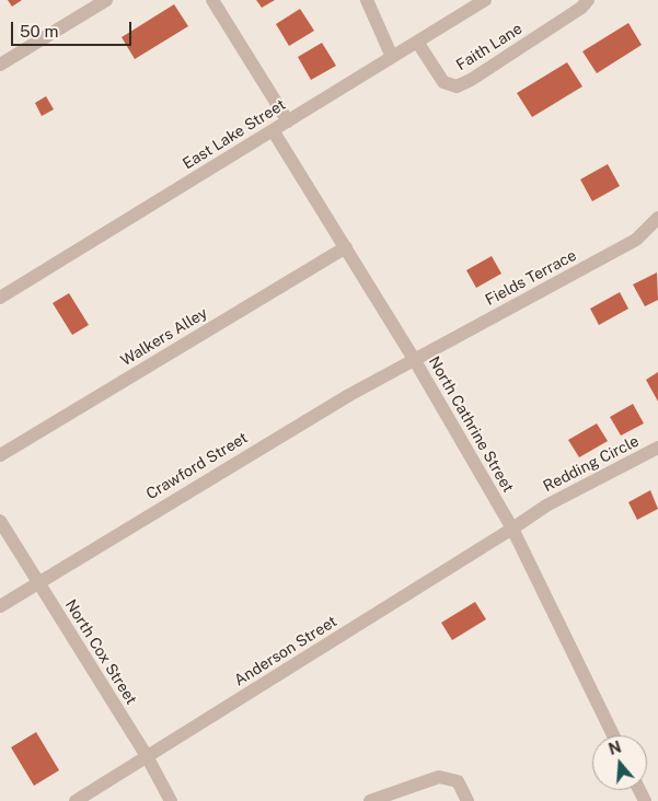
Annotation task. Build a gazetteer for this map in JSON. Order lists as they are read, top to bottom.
{
  "streets": {
    "street": [
      "Faith Lane",
      "East Lake Street",
      "Fields Terrace",
      "Walkers Alley",
      "North Cathrine Street",
      "Redding Circle",
      "Crawford Street",
      "Anderson Street",
      "North Cox Street"
    ]
  },
  "crossings": [
    ["Faith Lane", "East Lake Street"],
    ["East Lake Street", "North Cathrine Street"],
    ["Fields Terrace", "North Cathrine Street"],
    ["Fields Terrace", "Crawford Street"],
    ["Walkers Alley", "North Cathrine Street"],
    ["North Cathrine Street", "Redding Circle"],
    ["North Cathrine Street", "Crawford Street"],
    ["North Cathrine Street", "Anderson Street"],
    ["Redding Circle", "Anderson Street"],
    ["Crawford Street", "North Cox Street"],
    ["Anderson Street", "North Cox Street"]
  ],
  "scale_bar": "50 m",
  "north": "top"
}
